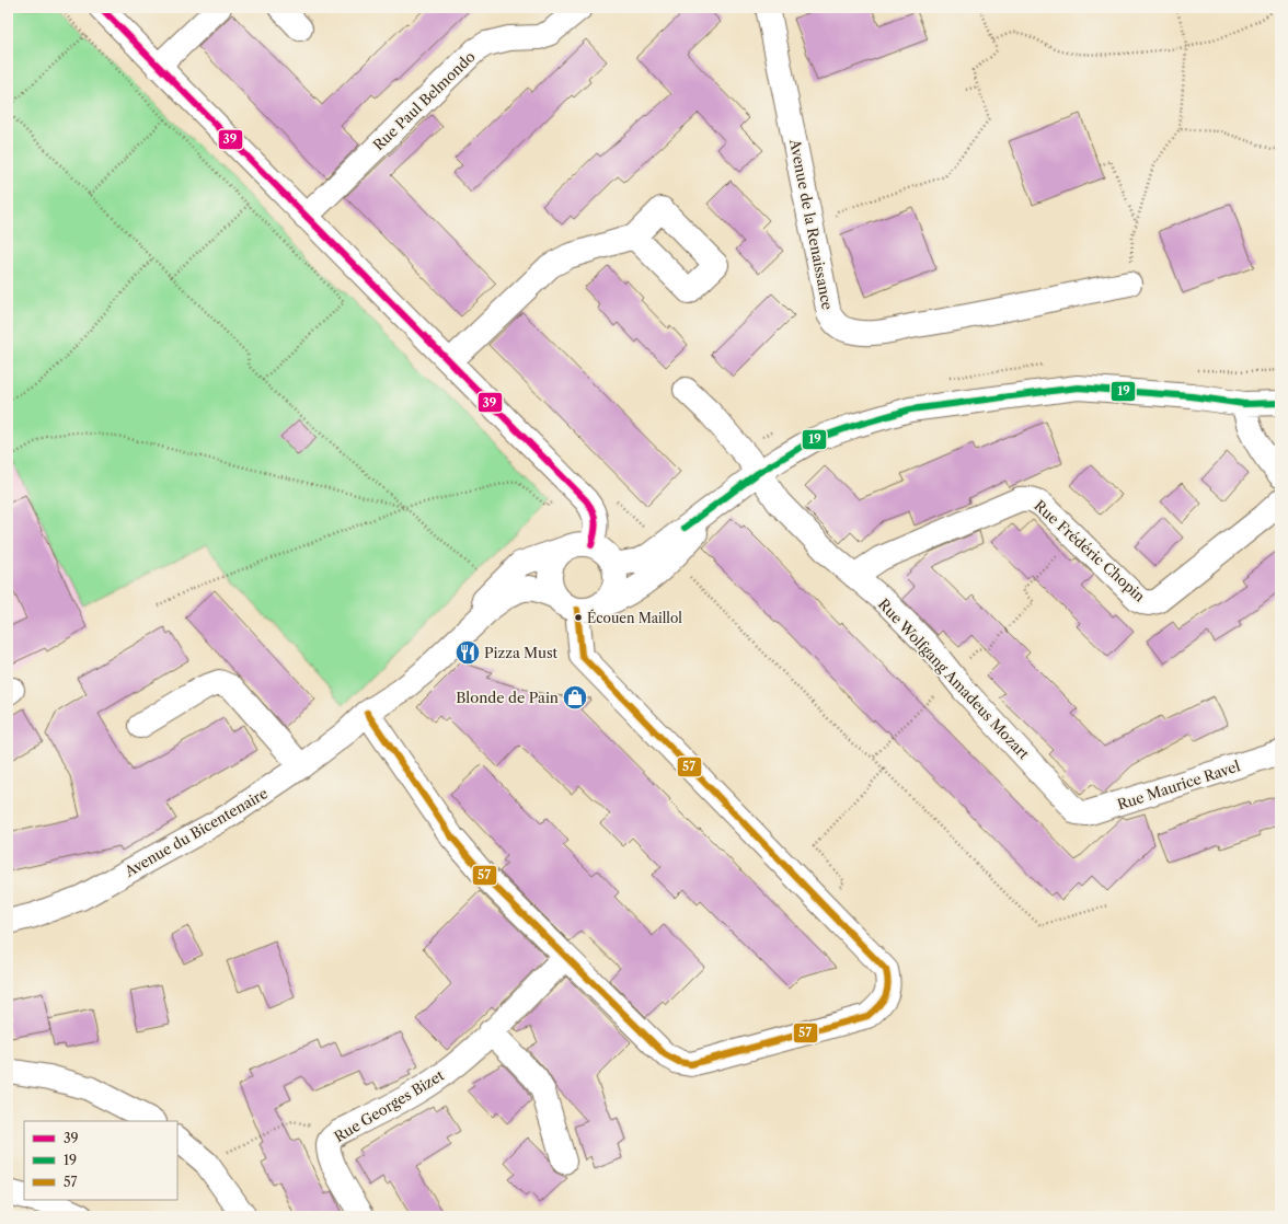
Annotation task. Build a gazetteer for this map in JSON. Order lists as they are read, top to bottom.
{
  "streets": {
    "street": [
      "Rue Paul Belmondo",
      "Avenue de la Renaissance",
      "Rue Frédéric Chopin",
      "Rue Wolfgang Amadeus Mozart",
      "Rue Maurice Ravel",
      "Avenue du Bicentenaire",
      "Rue Georges Bizet"
    ]
  },
  "crossings": [
    ["Rue Frédéric Chopin", "Rue Wolfgang Amadeus Mozart"],
    ["Rue Wolfgang Amadeus Mozart", "Rue Maurice Ravel"]
  ],
  "places": {
    "other": ["Écouen Maillol"],
    "restaurant": ["Pizza Must"],
    "shop": ["Blonde de Pain"]
  },
  "lines": ["transit line 39", "transit line 19", "transit line 57"],
  "legend": ["39", "19", "57"]
}
